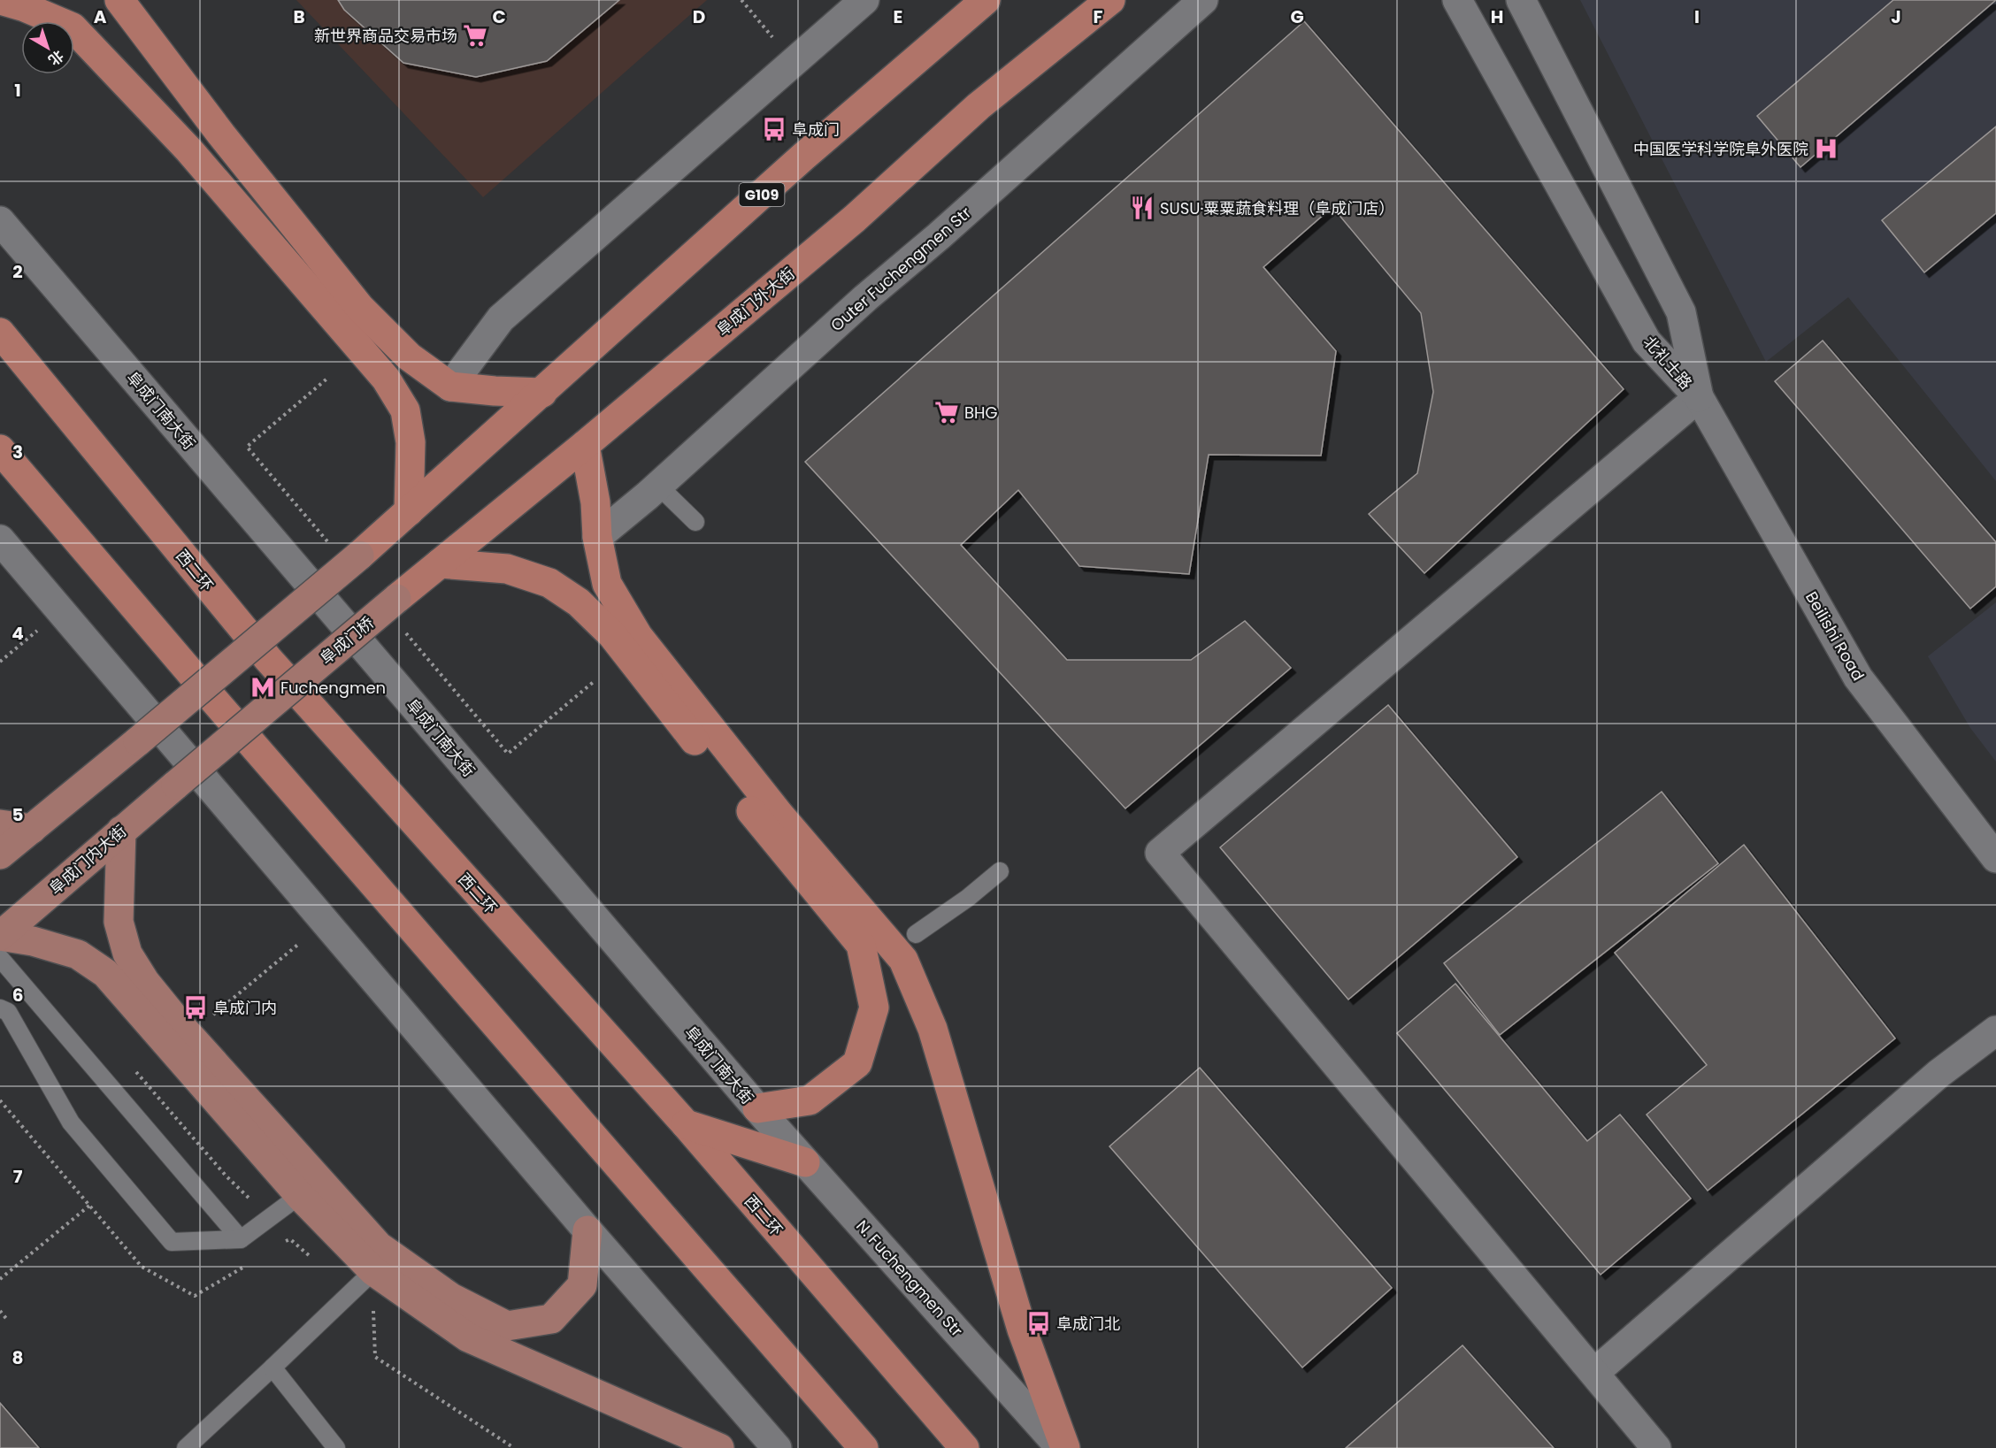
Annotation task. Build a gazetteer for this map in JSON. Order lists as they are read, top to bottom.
{
  "streets": {
    "highway": ["G109", "阜成门外大街", "西二环"],
    "main road": ["阜成门桥", "阜成门内大街"],
    "street": [
      "Outer Fuchengmen Str",
      "北礼士路",
      "阜成门南大街",
      "Beilishi Road",
      "N. Fuchengmen Str"
    ]
  },
  "crossings": [
    ["阜成门外大街", "阜成门桥"],
    ["北礼士路", "Beilishi Road"],
    ["阜成门南大街", "N. Fuchengmen Str"],
    ["阜成门桥", "阜成门内大街"]
  ],
  "places": {
    "supermarket": ["新世界商品交易市场", "BHG"],
    "bus stop": ["阜成门", "阜成门内", "阜成门北"],
    "hospital": ["中国医学科学院阜外医院"],
    "restaurant": ["SUSU·粟粟蔬食料理（阜成门店）"],
    "metro station": ["Fuchengmen"]
  },
  "north": "bottom right",
  "grid": {
    "columns": [
      "A",
      "B",
      "C",
      "D",
      "E",
      "F",
      "G",
      "H",
      "I",
      "J"
    ],
    "rows": [
      "1",
      "2",
      "3",
      "4",
      "5",
      "6",
      "7",
      "8"
    ]
  }
}
